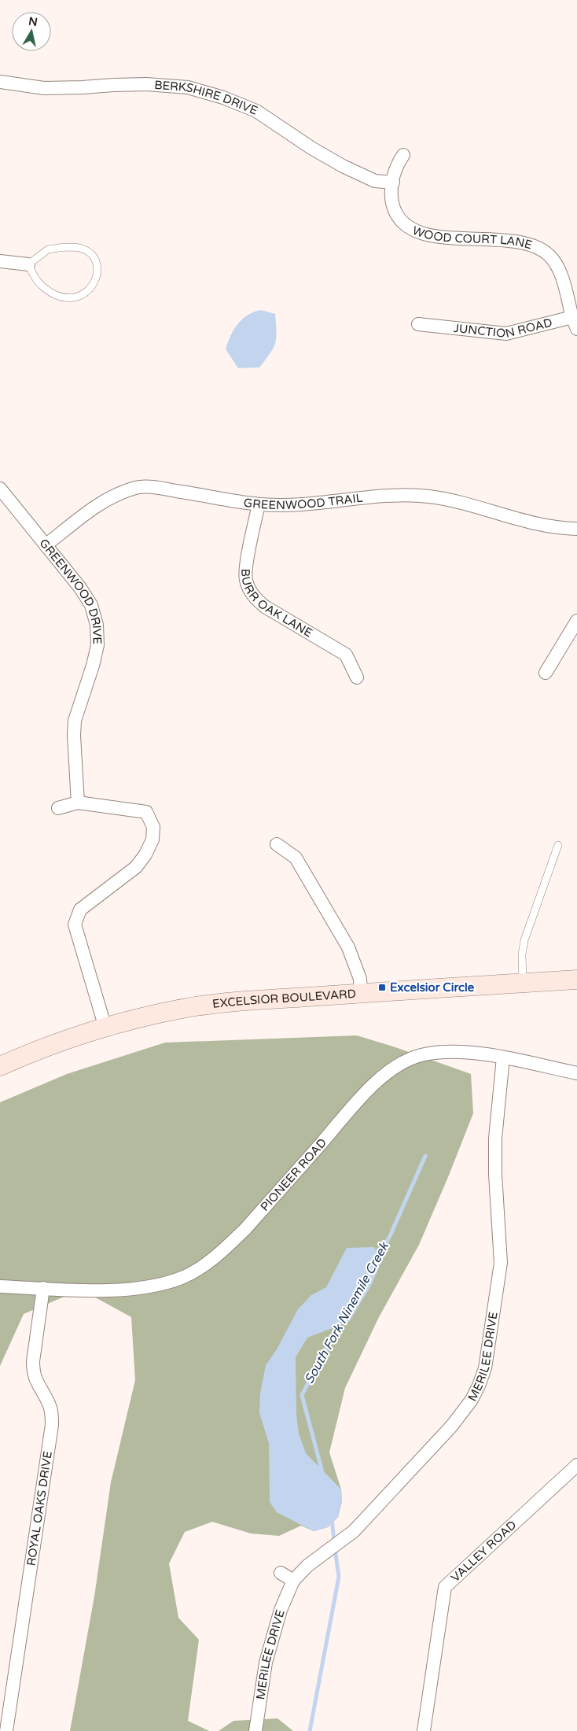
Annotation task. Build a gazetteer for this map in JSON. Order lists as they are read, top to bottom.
{
  "streets": {
    "main road": ["EXCELSIOR BOULEVARD"],
    "street": [
      "BERKSHIRE DRIVE",
      "WOOD COURT LANE",
      "JUNCTION ROAD",
      "GREENWOOD TRAIL",
      "GREENWOOD DRIVE",
      "BURR OAK LANE",
      "PIONEER ROAD",
      "MERILEE DRIVE",
      "ROYAL OAKS DRIVE",
      "VALLEY ROAD"
    ]
  },
  "crossings": [
    ["BERKSHIRE DRIVE", "WOOD COURT LANE"],
    ["WOOD COURT LANE", "JUNCTION ROAD"],
    ["GREENWOOD TRAIL", "GREENWOOD DRIVE"],
    ["GREENWOOD TRAIL", "BURR OAK LANE"],
    ["PIONEER ROAD", "MERILEE DRIVE"],
    ["PIONEER ROAD", "ROYAL OAKS DRIVE"]
  ],
  "water": ["South Fork Ninemile Creek"],
  "places": {
    "transit": ["Excelsior Circle"]
  },
  "north": "top"
}
